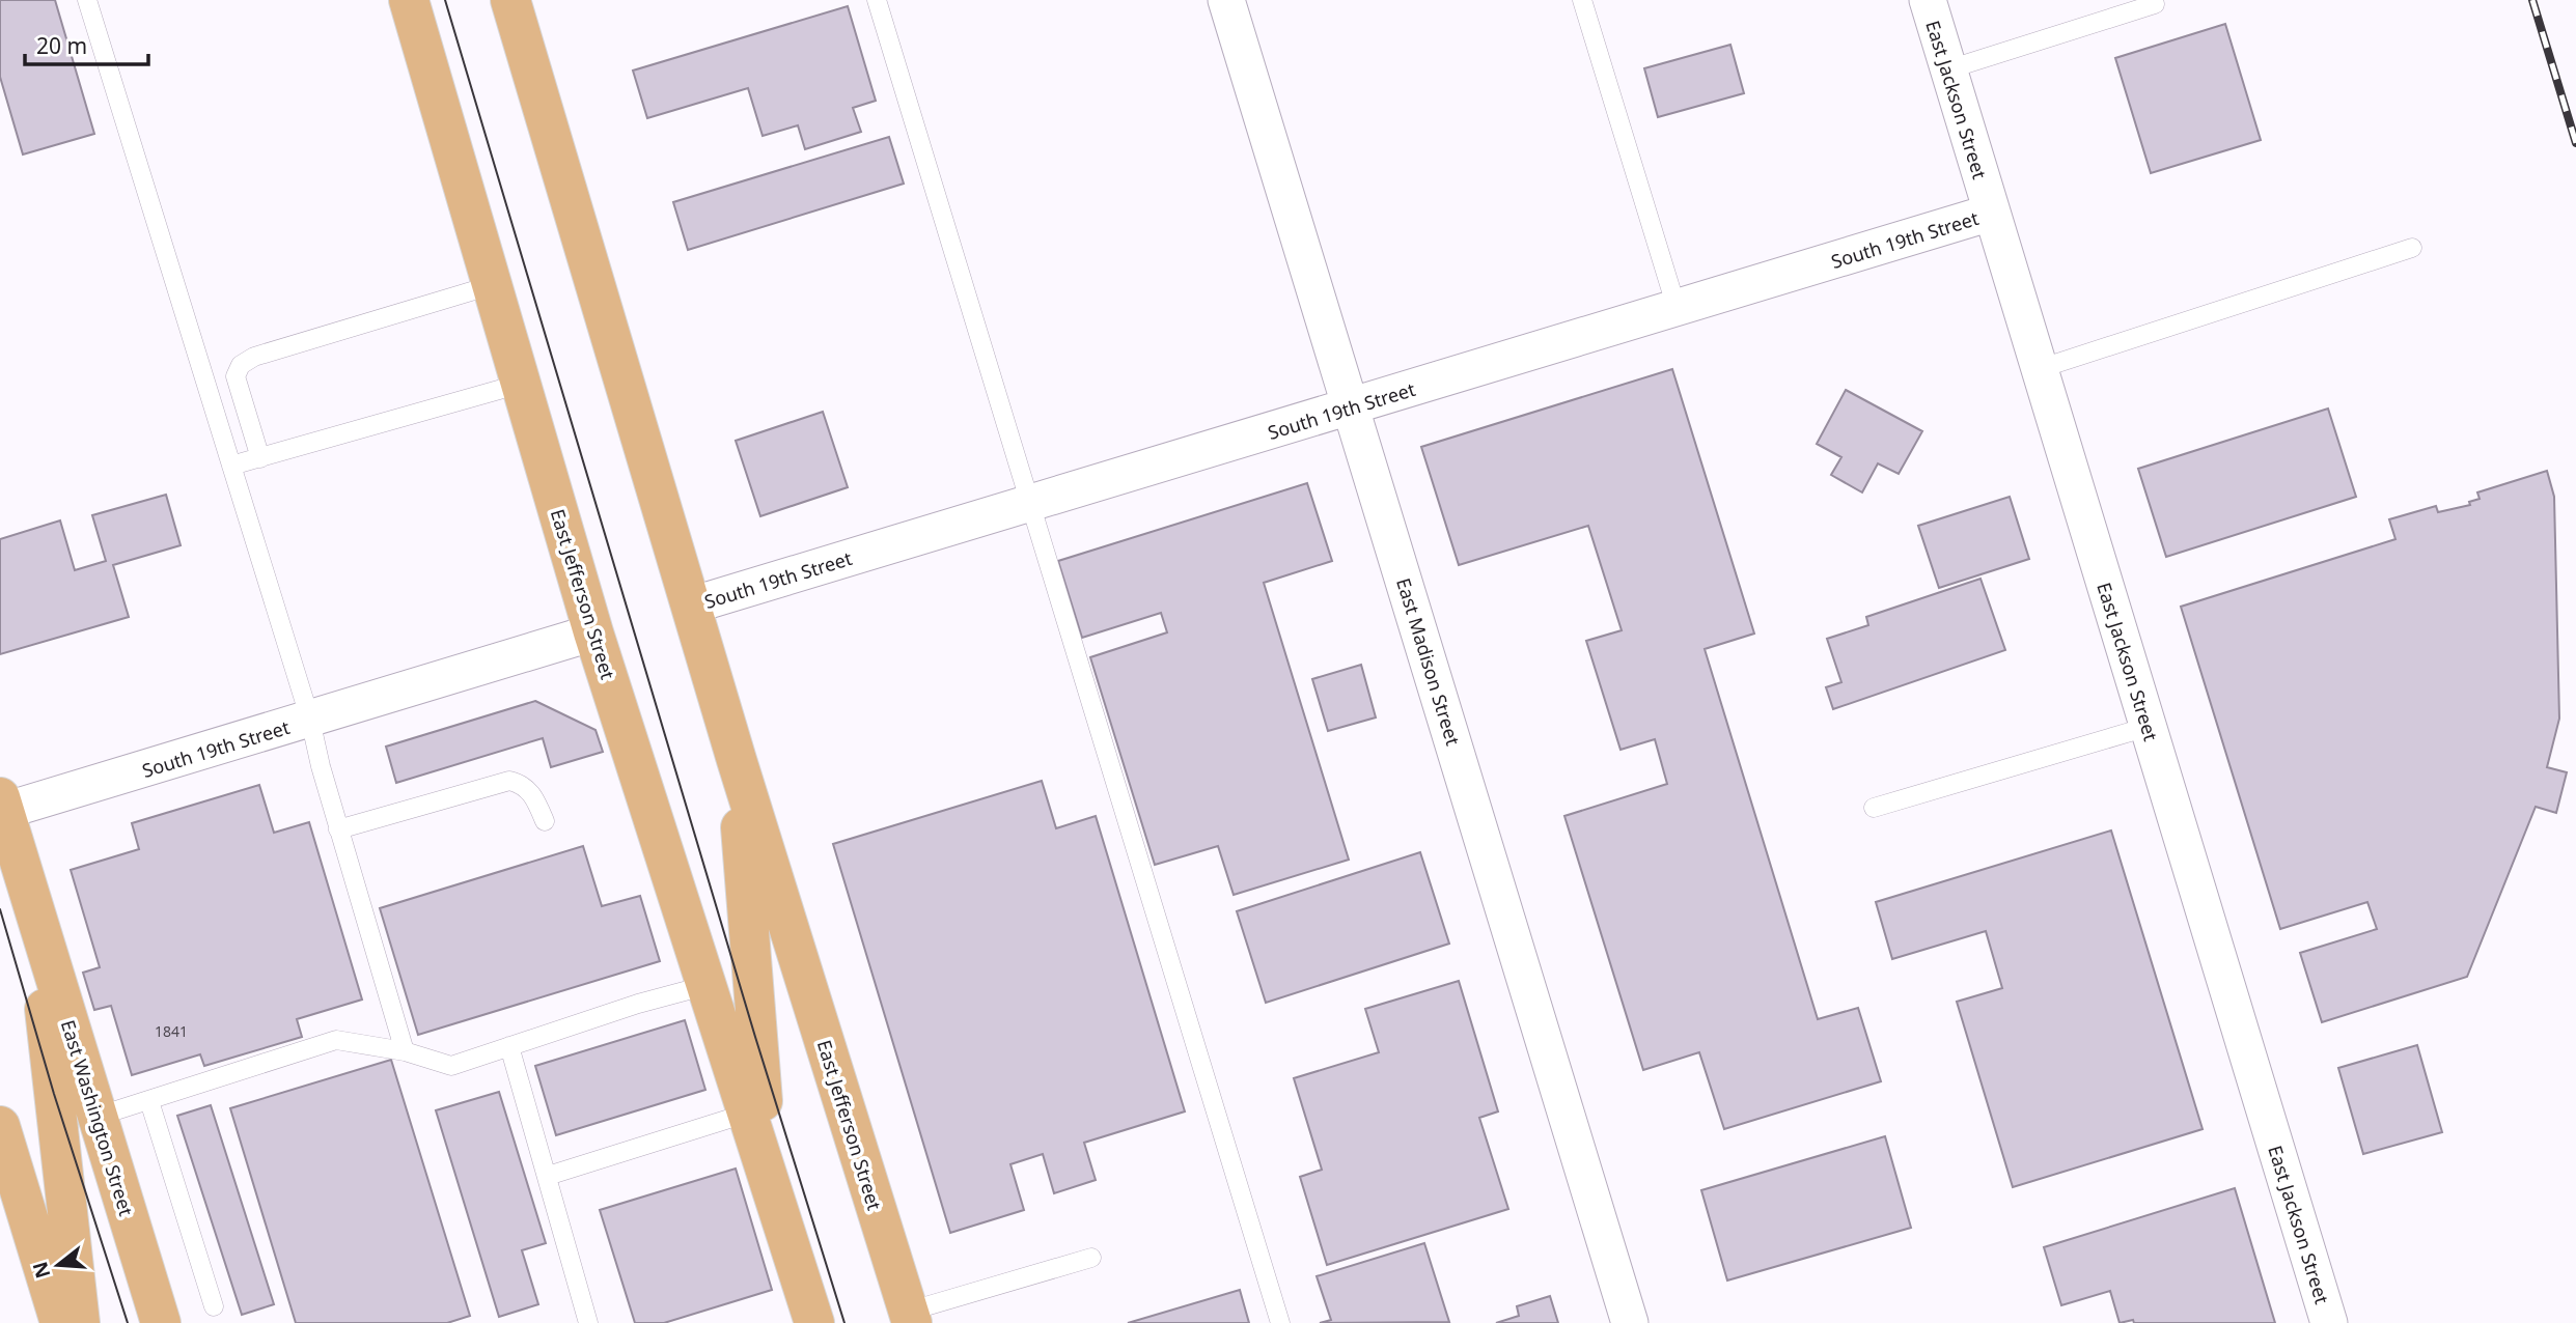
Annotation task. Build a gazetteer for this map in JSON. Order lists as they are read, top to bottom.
{
  "streets": {
    "main road": ["East Jefferson Street", "East Washington Street"],
    "street": ["East Jackson Street", "South 19th Street", "East Madison Street"]
  },
  "crossings": [
    ["East Jackson Street", "South 19th Street"],
    ["South 19th Street", "East Jefferson Street"],
    ["South 19th Street", "East Madison Street"],
    ["South 19th Street", "East Washington Street"]
  ],
  "house_numbers": ["1841"],
  "scale_bar": "20 m",
  "north": "left"
}
